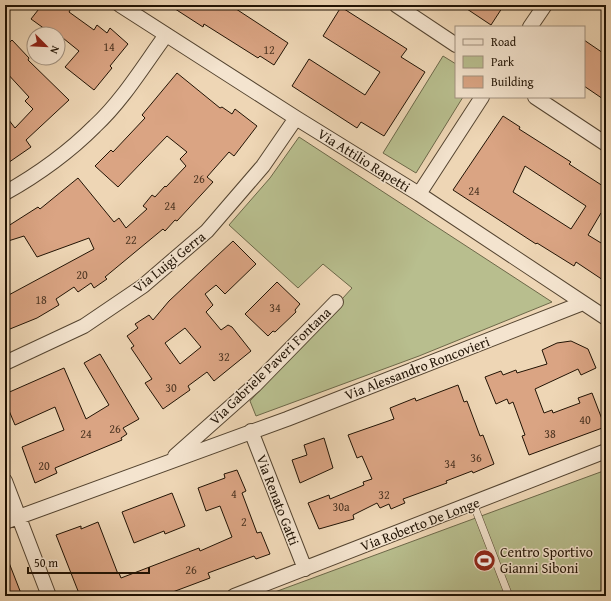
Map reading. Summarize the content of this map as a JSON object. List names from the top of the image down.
{
  "streets": {
    "street": [
      "Via Attilio Rapetti",
      "Via Luigi Gerra",
      "Via Gabriele Paveri Fontana",
      "Via Alessandro Roncovieri",
      "Via Renato Gatti",
      "Via Roberto De Longe"
    ]
  },
  "crossings": [
    ["Via Attilio Rapetti", "Via Luigi Gerra"],
    ["Via Attilio Rapetti", "Via Alessandro Roncovieri"],
    ["Via Gabriele Paveri Fontana", "Via Alessandro Roncovieri"],
    ["Via Gabriele Paveri Fontana", "Via Renato Gatti"],
    ["Via Alessandro Roncovieri", "Via Renato Gatti"],
    ["Via Renato Gatti", "Via Roberto De Longe"]
  ],
  "places": {
    "sports": ["Centro Sportivo Gianni Siboni"]
  },
  "house_numbers": [
    "14",
    "12",
    "26",
    "24",
    "24",
    "22",
    "20",
    "18",
    "34",
    "32",
    "30",
    "40",
    "26",
    "24",
    "38",
    "36",
    "34",
    "20",
    "4",
    "32",
    "30a",
    "2",
    "26"
  ],
  "legend": ["Road", "Park", "Building"],
  "scale_bar": "50 m",
  "north": "bottom right"
}
